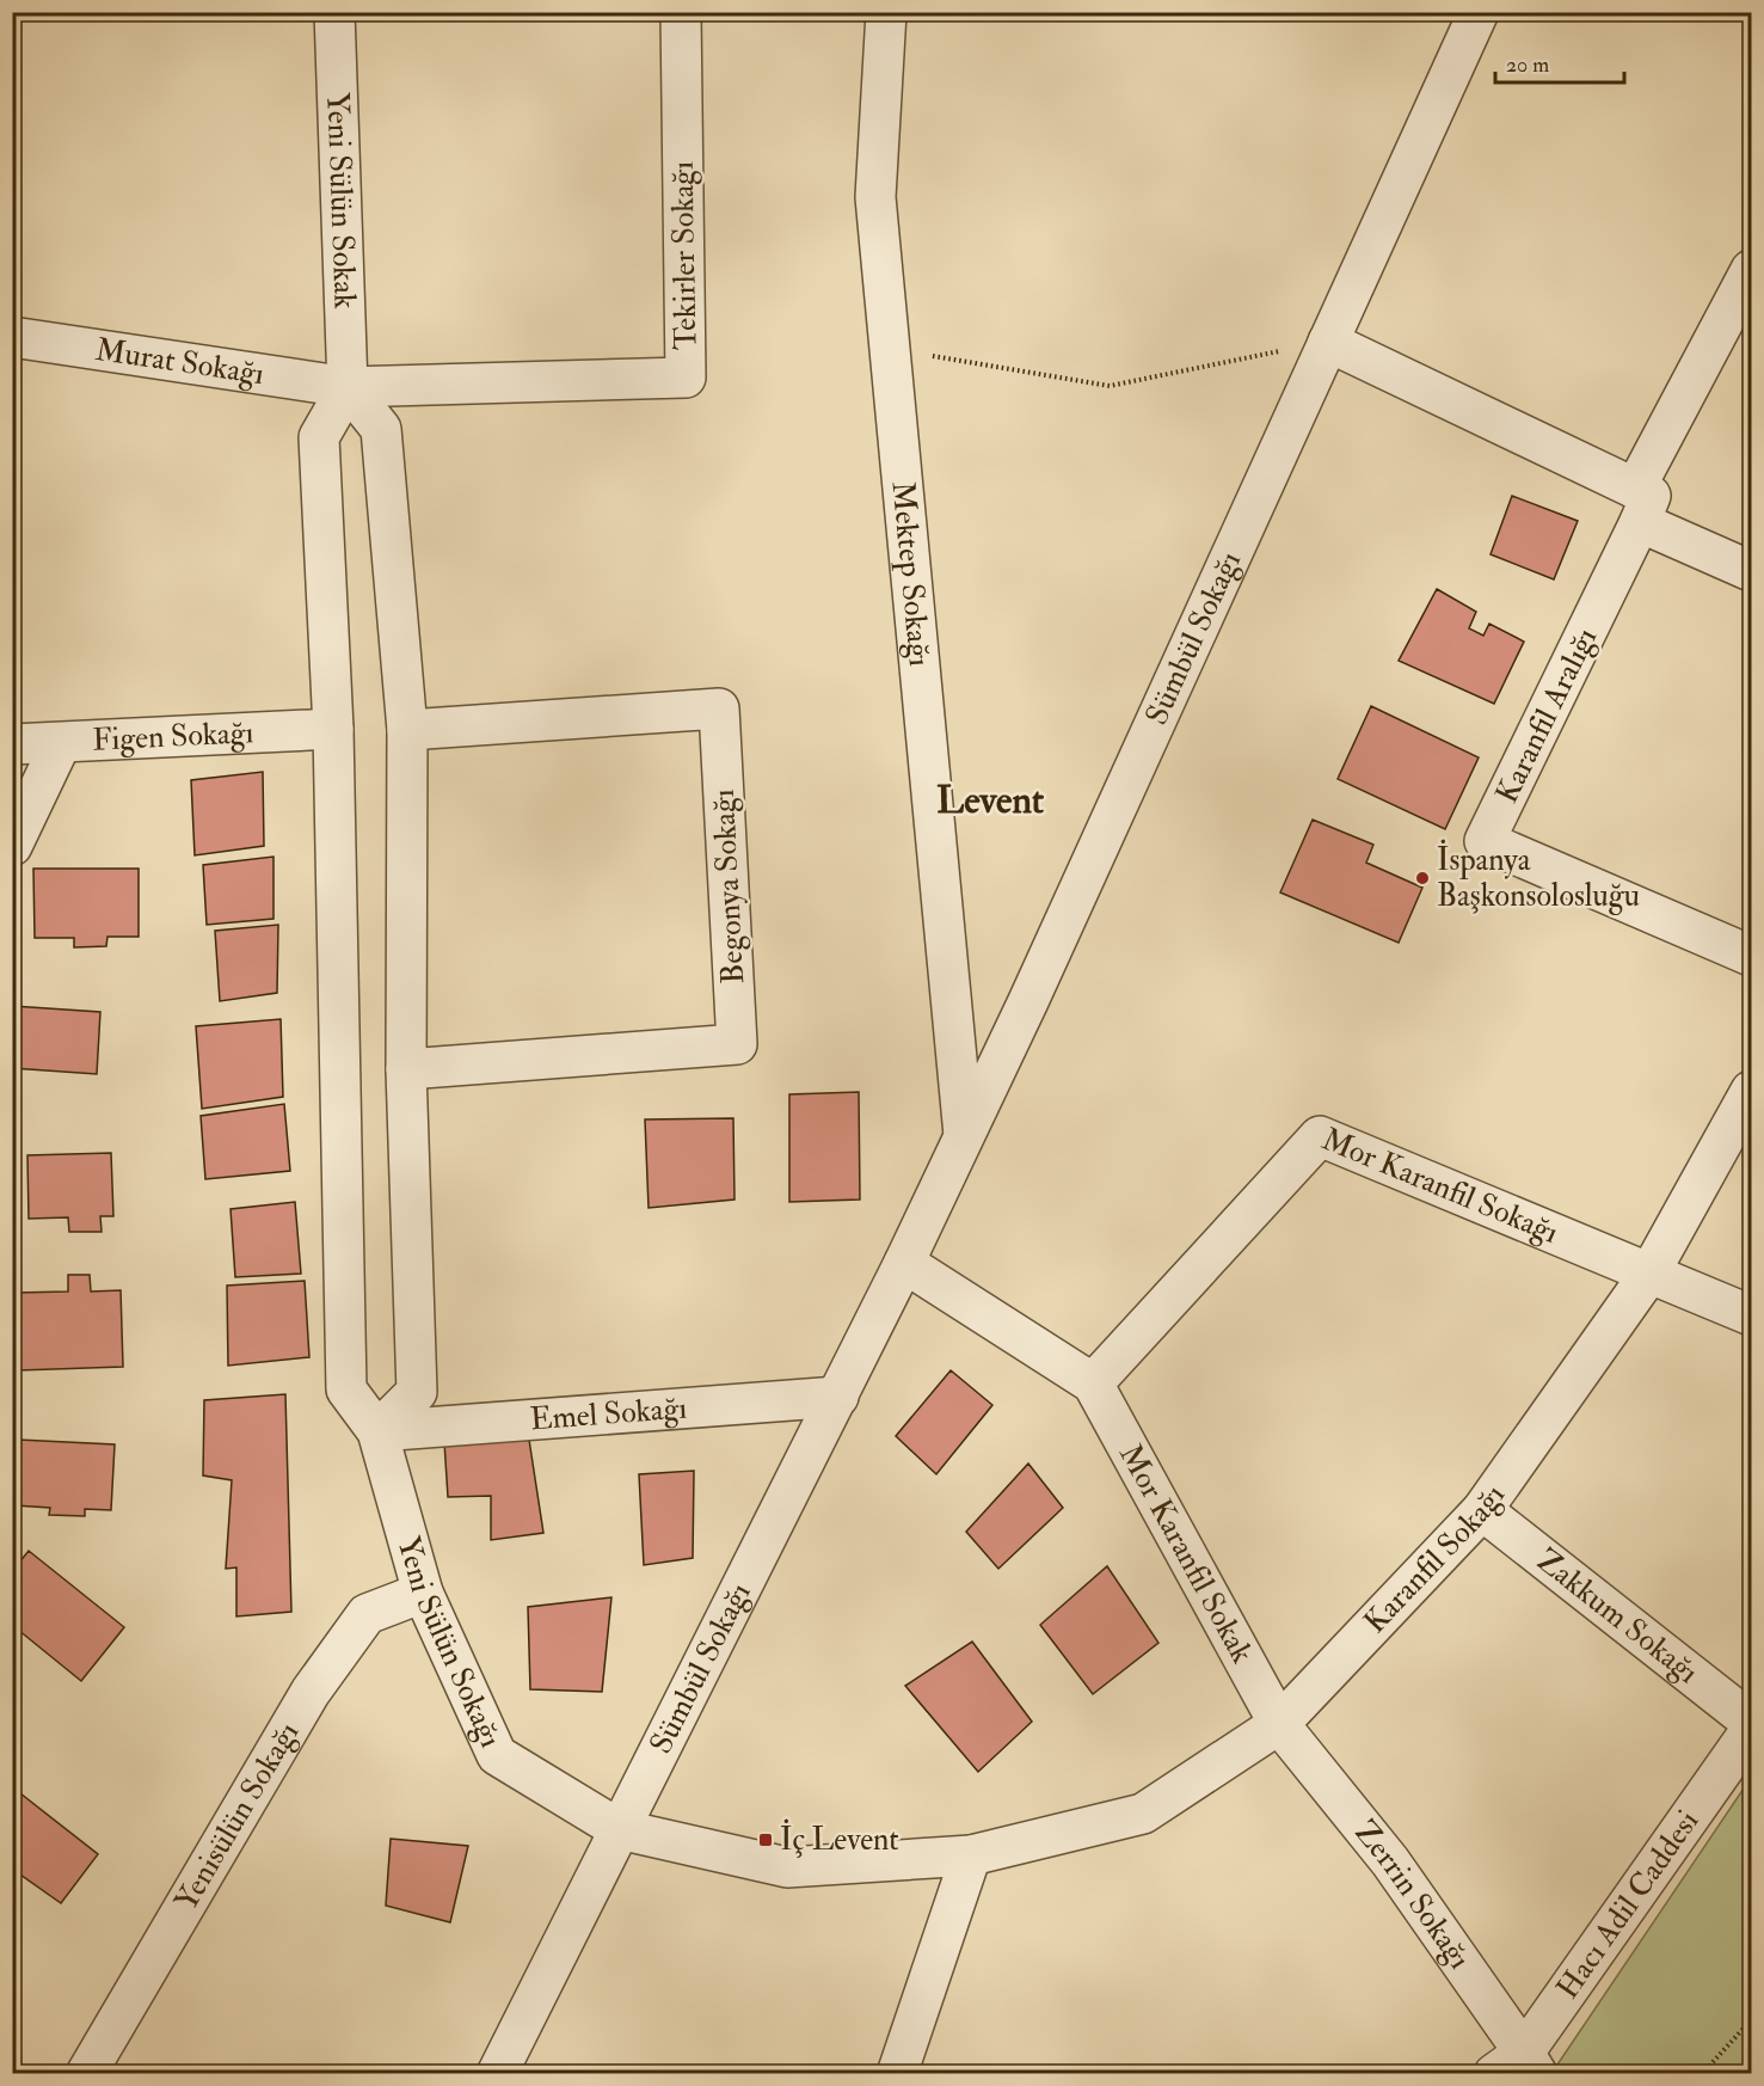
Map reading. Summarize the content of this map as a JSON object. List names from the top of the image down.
{
  "streets": {
    "street": [
      "Yeni Sülün Sokak",
      "Tekirler Sokağı",
      "Murat Sokağı",
      "Mektep Sokağı",
      "Sümbül Sokağı",
      "Karanfil Aralığı",
      "Figen Sokağı",
      "Begonya Sokağı",
      "Mor Karanfil Sokağı",
      "Emel Sokağı",
      "Mor Karanfil Sokak",
      "Karanfil Sokağı",
      "Zakkum Sokağı",
      "Yeni Sülün Sokağı",
      "Yenisülün Sokağı",
      "Zerrin Sokağı",
      "Hacı Adil Caddesi"
    ]
  },
  "crossings": [
    ["Yeni Sülün Sokak", "Tekirler Sokağı"],
    ["Yeni Sülün Sokak", "Murat Sokağı"],
    ["Tekirler Sokağı", "Murat Sokağı"],
    ["Mektep Sokağı", "Sümbül Sokağı"],
    ["Sümbül Sokağı", "Emel Sokağı"],
    ["Sümbül Sokağı", "Karanfil Sokağı"],
    ["Sümbül Sokağı", "Yeni Sülün Sokağı"],
    ["Mor Karanfil Sokağı", "Mor Karanfil Sokak"],
    ["Mor Karanfil Sokağı", "Karanfil Sokağı"],
    ["Emel Sokağı", "Yeni Sülün Sokağı"],
    ["Mor Karanfil Sokak", "Karanfil Sokağı"],
    ["Mor Karanfil Sokak", "Zerrin Sokağı"],
    ["Karanfil Sokağı", "Zakkum Sokağı"],
    ["Karanfil Sokağı", "Yeni Sülün Sokağı"],
    ["Karanfil Sokağı", "Zerrin Sokağı"],
    ["Yeni Sülün Sokağı", "Yenisülün Sokağı"],
    ["Zerrin Sokağı", "Hacı Adil Caddesi"]
  ],
  "districts": ["Levent"],
  "places": {
    "other": ["İspanya Başkonsolosluğu"],
    "transit": ["İç Levent"]
  },
  "scale_bar": "20 m"
}
